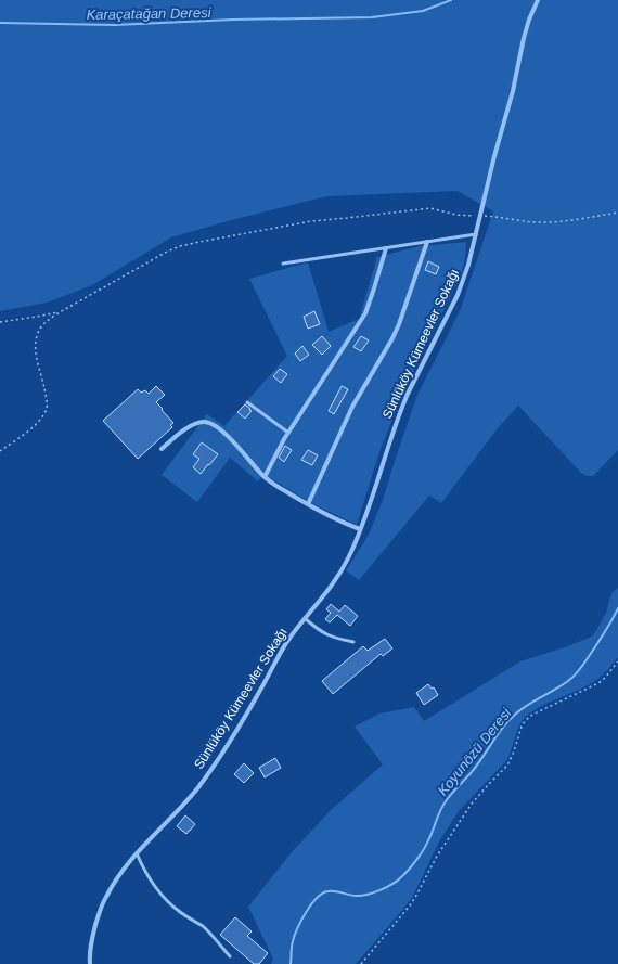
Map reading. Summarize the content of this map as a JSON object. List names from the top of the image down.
{
  "streets": {
    "street": ["Sünlüköy Kümeevler Sokağı"]
  },
  "water": ["Karaçatağan Deresi", "Koyunözü Deresi"]
}
